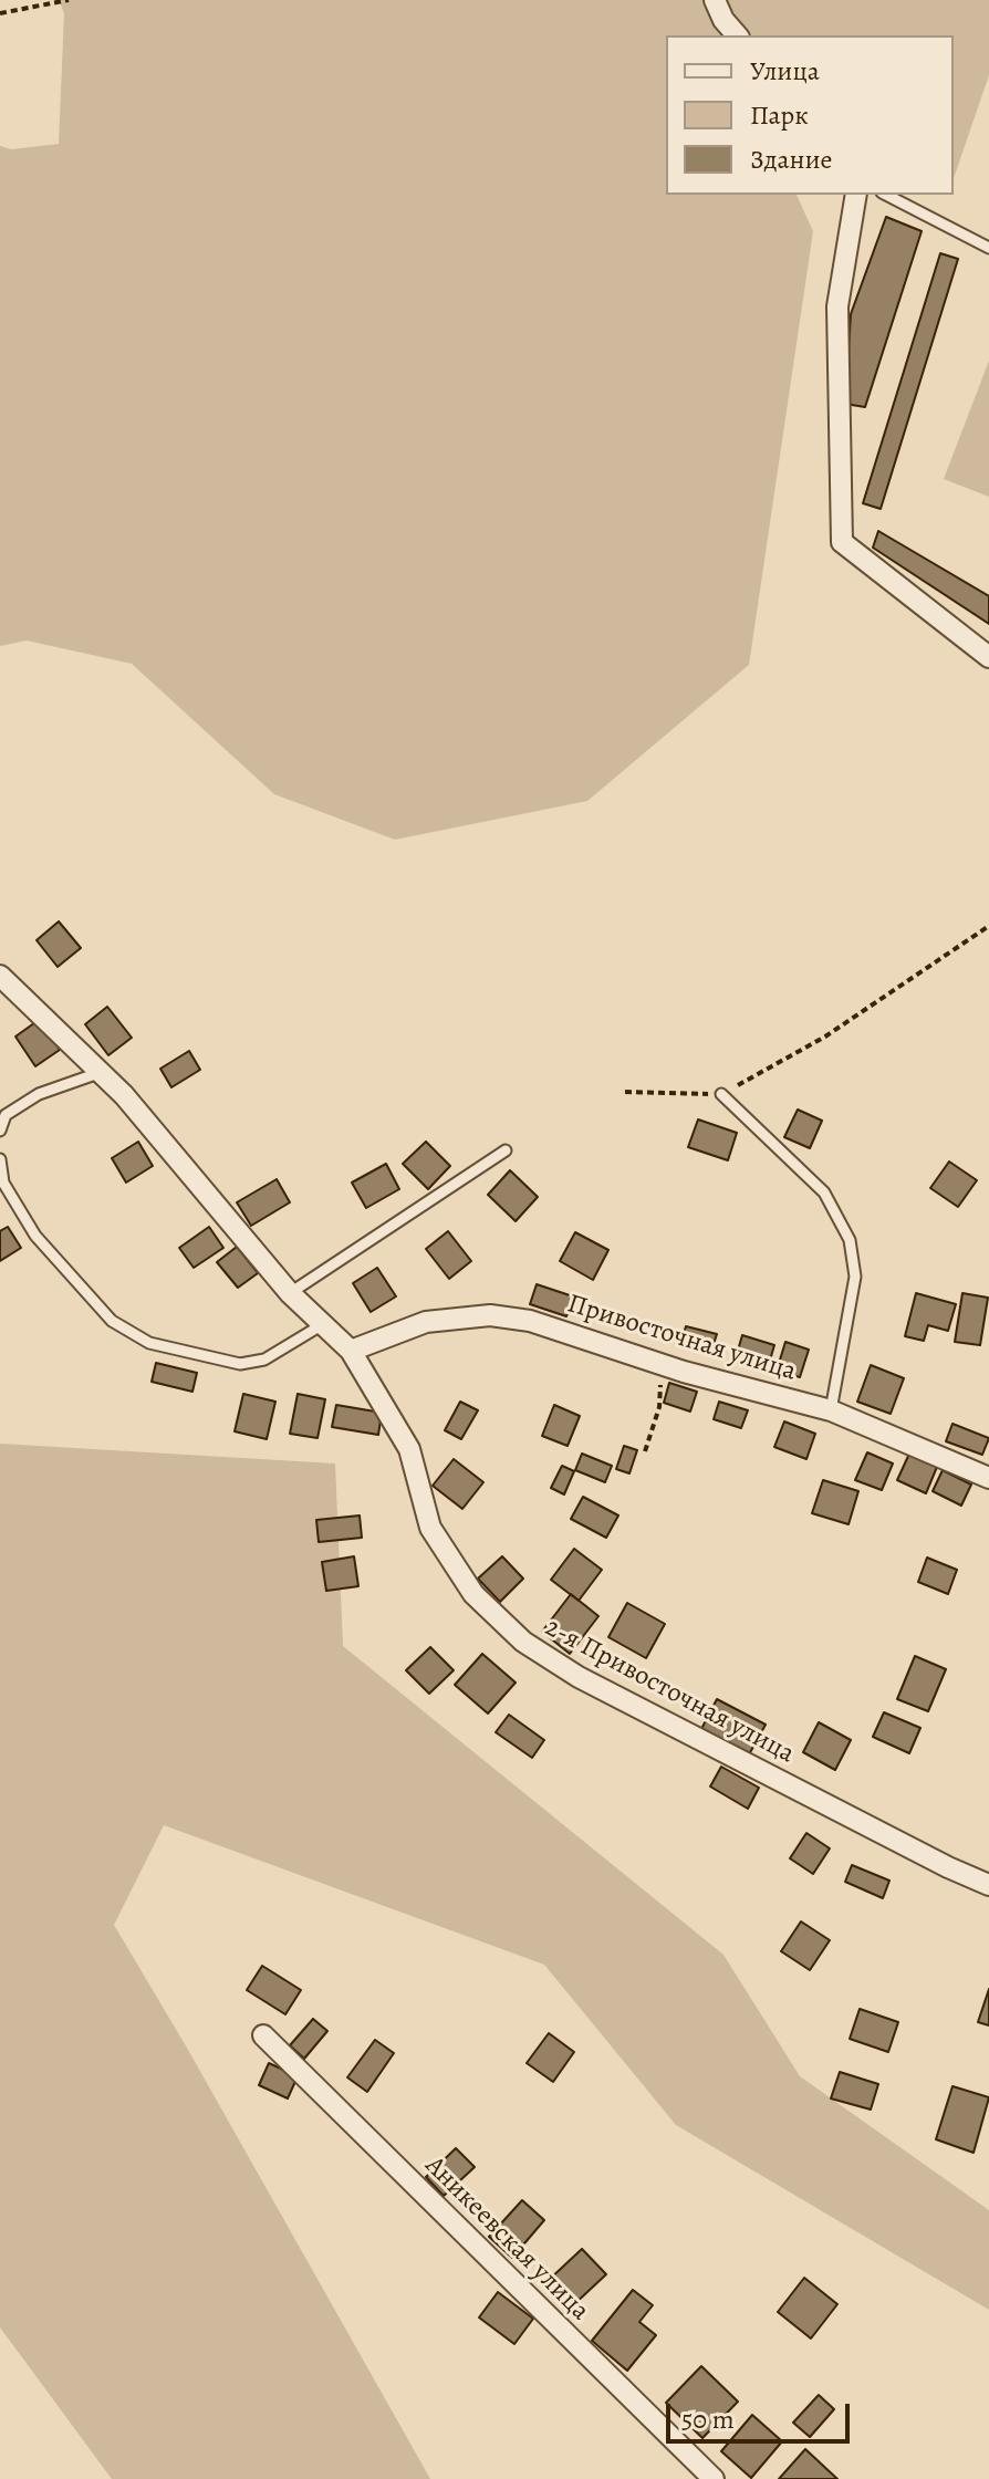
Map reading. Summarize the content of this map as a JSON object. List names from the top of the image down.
{
  "streets": {
    "street": ["Привосточная улица", "2-я Привосточная улица", "Аникеевская улица"]
  },
  "crossings": [
    ["Привосточная улица", "2-я Привосточная улица"]
  ],
  "legend": ["Улица", "Парк", "Здание"],
  "scale_bar": "50 m"
}
